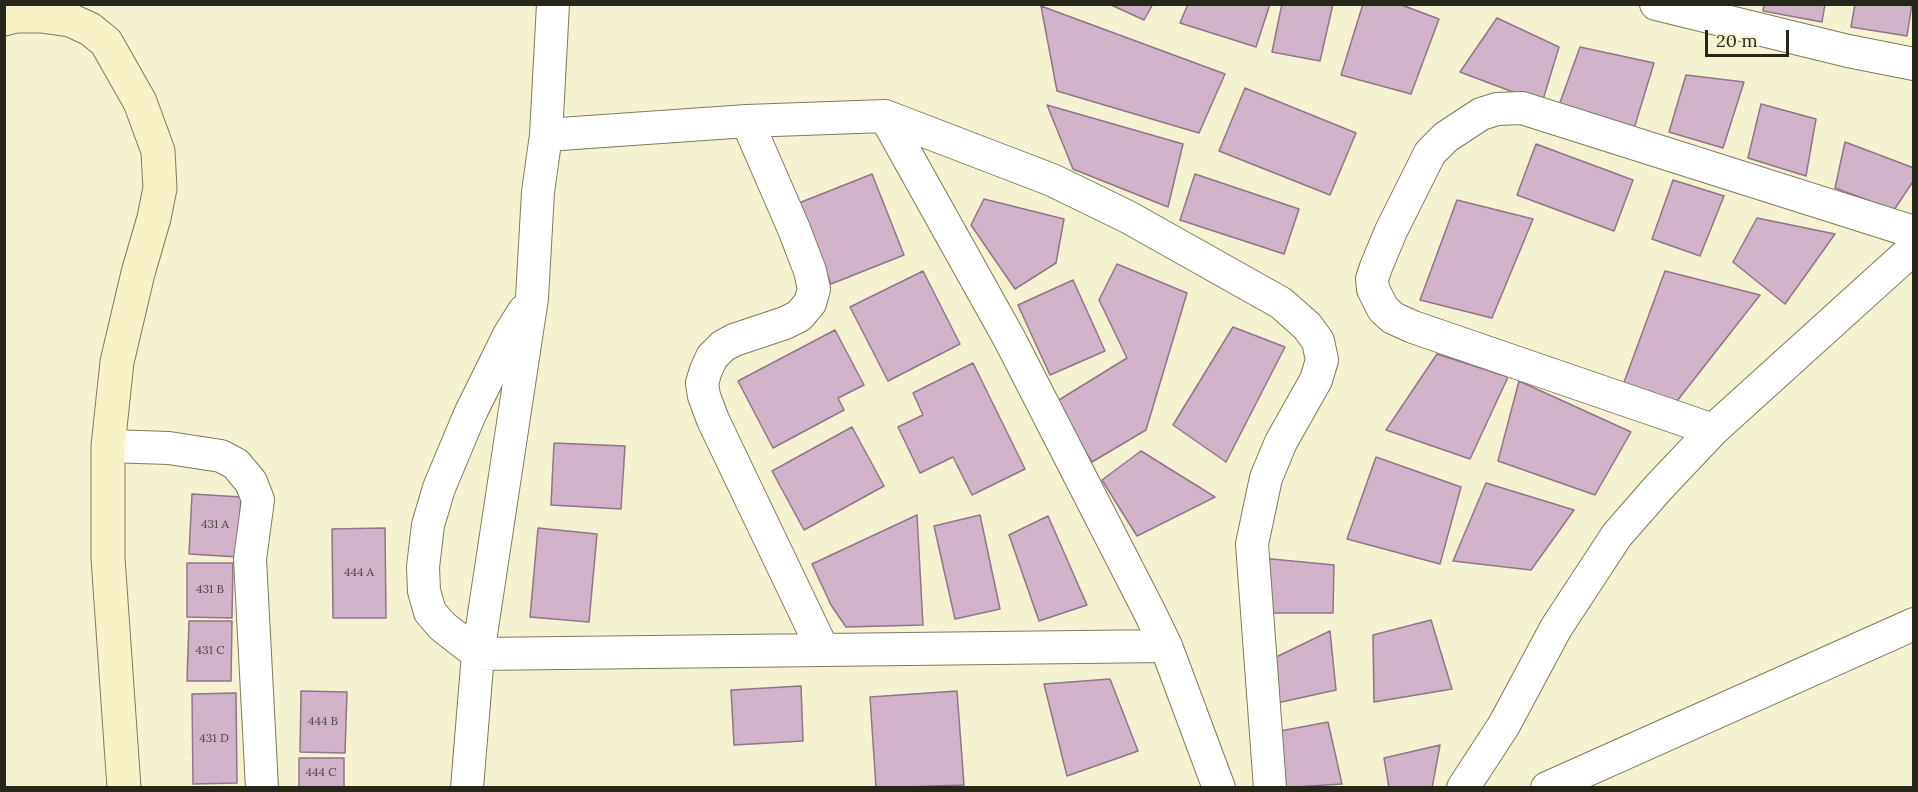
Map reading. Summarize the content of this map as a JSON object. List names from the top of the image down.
{
  "house_numbers": [
    "431 A",
    "444 A",
    "431 B",
    "431 C",
    "444 B",
    "431 D",
    "444 C"
  ],
  "scale_bar": "20 m"
}
